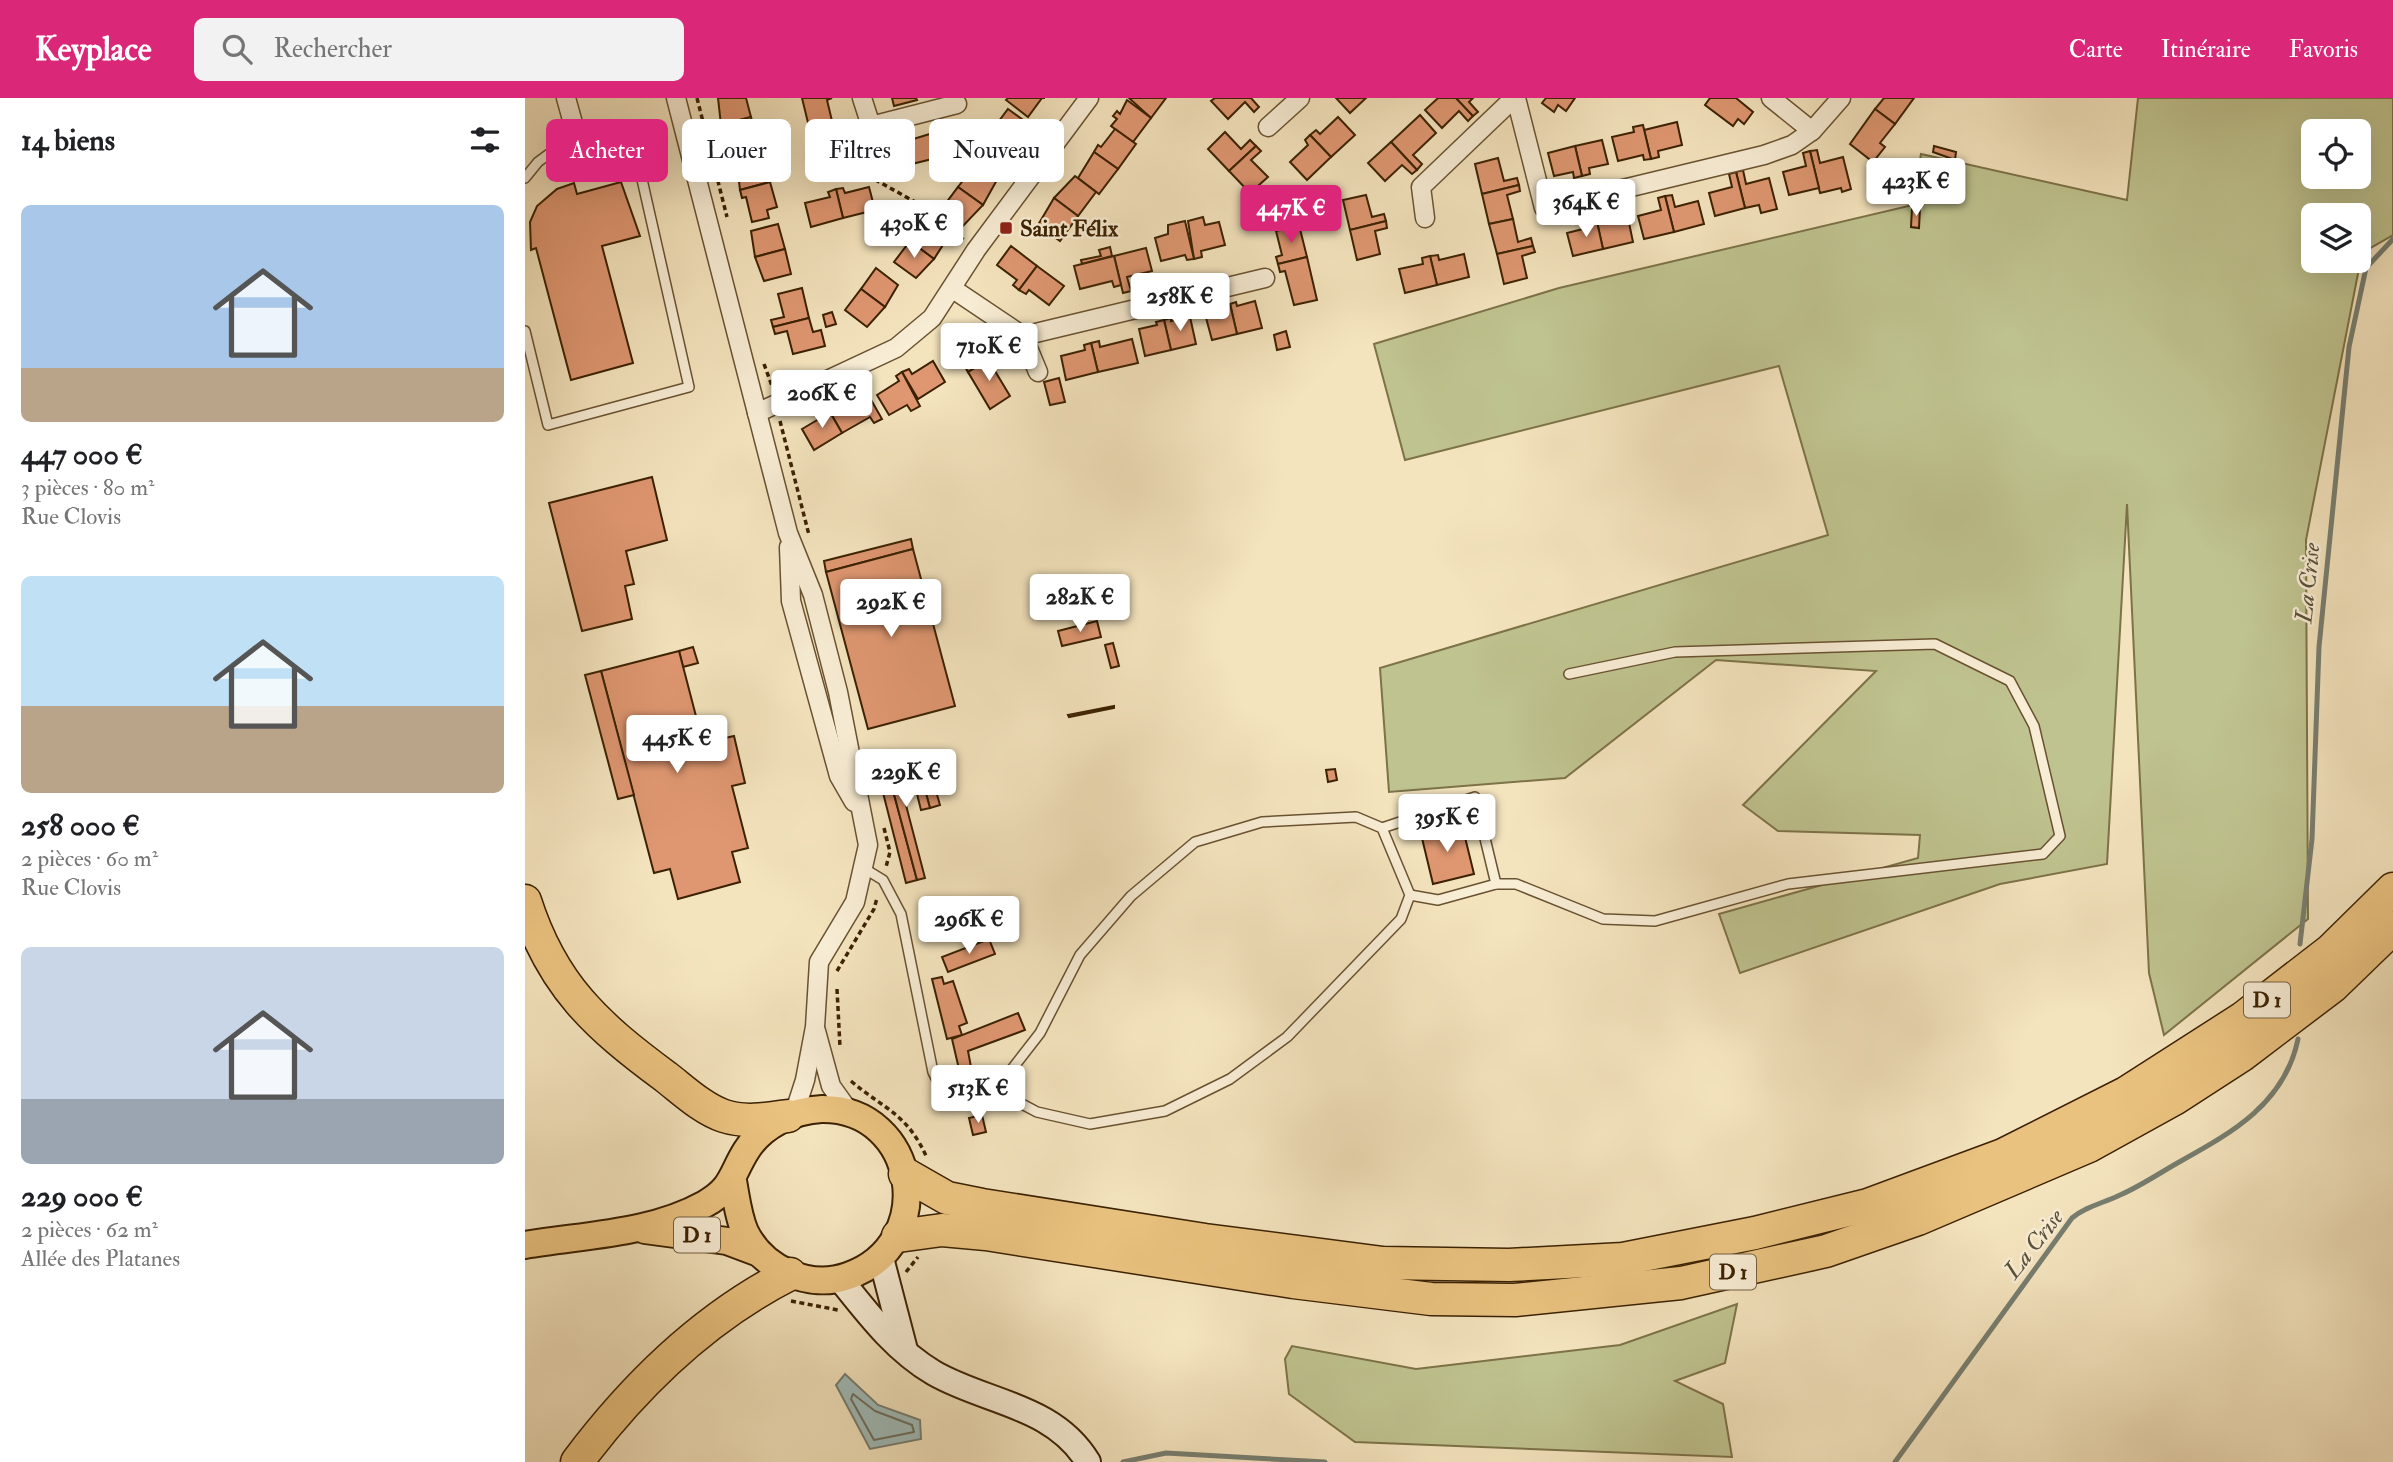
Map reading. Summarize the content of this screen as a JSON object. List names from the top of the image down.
{
  "streets": {
    "highway": ["D 1"]
  },
  "water": ["La Crise"],
  "places": {
    "transit": ["Saint Félix"]
  },
  "page": {
    "header": "Keyplace",
    "search": "Rechercher",
    "nav": ["Carte", "Itinéraire", "Favoris"],
    "heading": "14 biens",
    "chip": [
      "Acheter",
      "Louer",
      "Filtres",
      "Nouveau"
    ],
    "price": [
      "423K €",
      "364K €",
      "447K €",
      "430K €",
      "258K €",
      "710K €",
      "206K €",
      "282K €",
      "292K €",
      "445K €",
      "229K €",
      "395K €",
      "296K €",
      "513K €"
    ],
    "list": [
      {
        "name": "447 000 €",
        "note": "3 pièces · 80 m² · Rue Clovis"
      },
      {
        "name": "258 000 €",
        "note": "2 pièces · 60 m² · Rue Clovis"
      },
      {
        "name": "229 000 €",
        "note": "2 pièces · 62 m² · Allée des Platanes"
      }
    ]
  }
}
